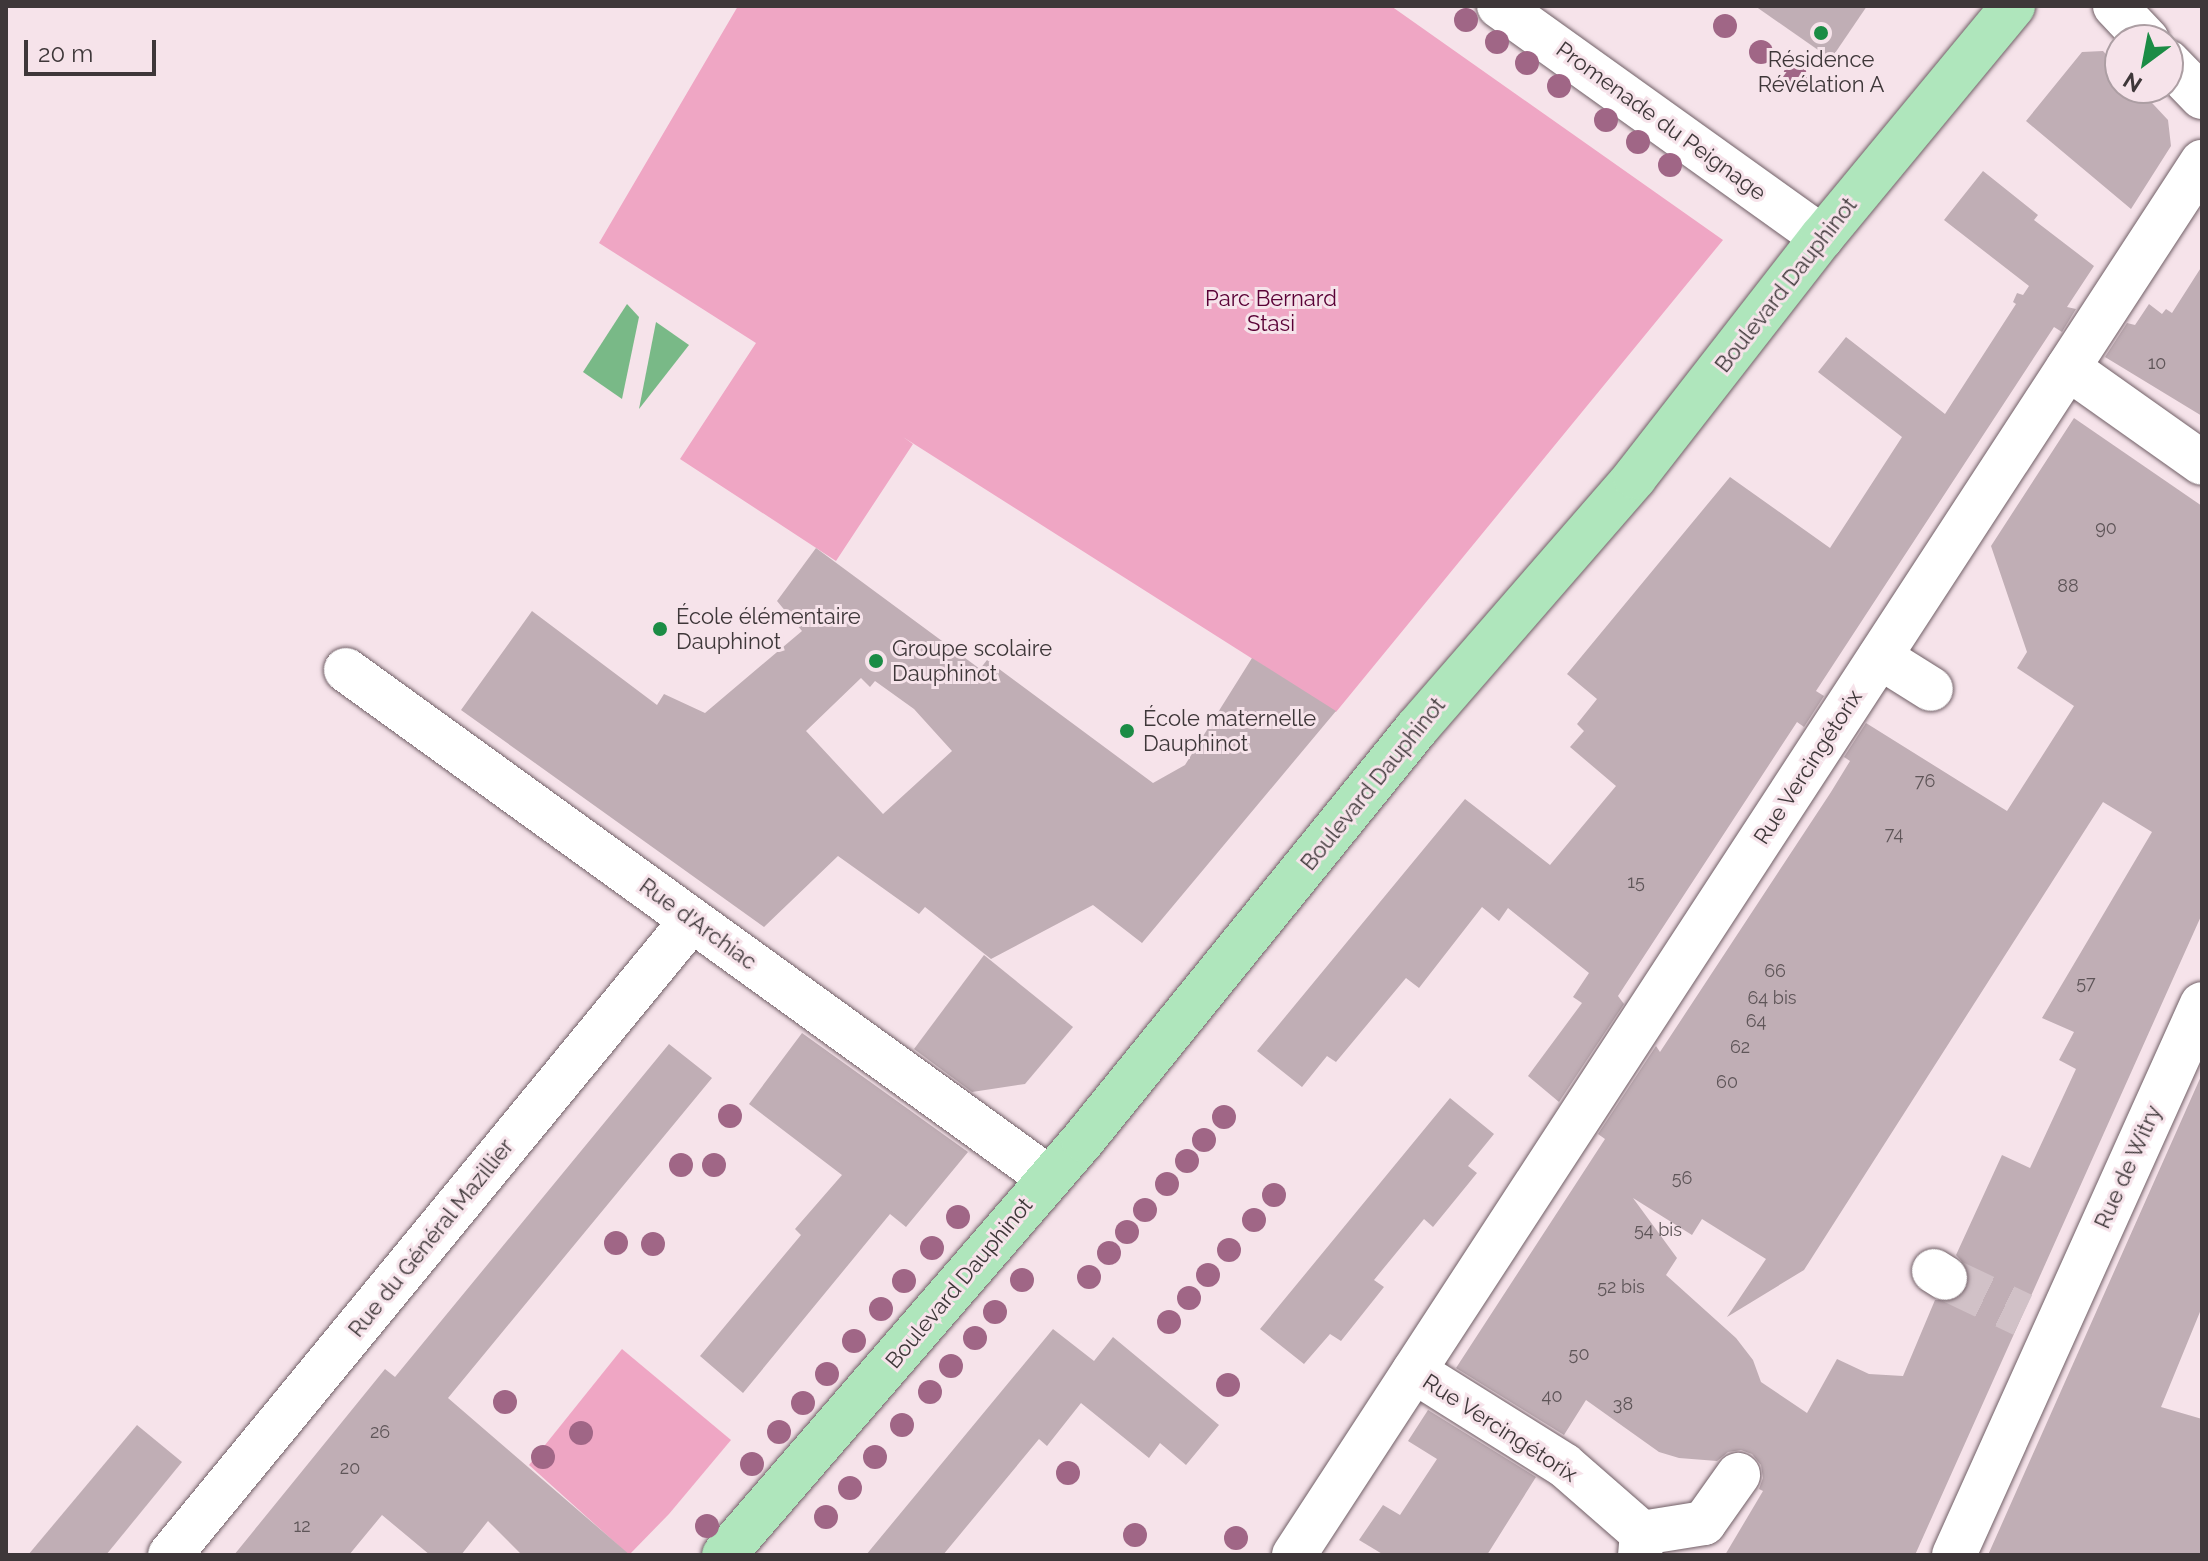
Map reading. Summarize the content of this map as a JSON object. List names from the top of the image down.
{
  "streets": {
    "main road": ["Boulevard Dauphinot"],
    "street": [
      "Promenade du Peignage",
      "Rue Vercingétorix",
      "Rue d'Archiac",
      "Rue de Witry",
      "Rue du Général Mazillier"
    ]
  },
  "crossings": [
    ["Promenade du Peignage", "Boulevard Dauphinot"],
    ["Boulevard Dauphinot", "Rue d'Archiac"],
    ["Rue d'Archiac", "Rue du Général Mazillier"]
  ],
  "parks": ["Parc Bernard Stasi"],
  "places": [
    "Résidence Révélation A",
    "École élémentaire Dauphinot",
    "Groupe scolaire Dauphinot",
    "École maternelle Dauphinot"
  ],
  "house_numbers": [
    "10",
    "90",
    "88",
    "76",
    "74",
    "15",
    "66",
    "57",
    "64 bis",
    "64",
    "62",
    "60",
    "56",
    "54 bis",
    "52 bis",
    "50",
    "40",
    "38",
    "26",
    "20",
    "12"
  ],
  "scale_bar": "20 m",
  "north": "bottom left"
}
